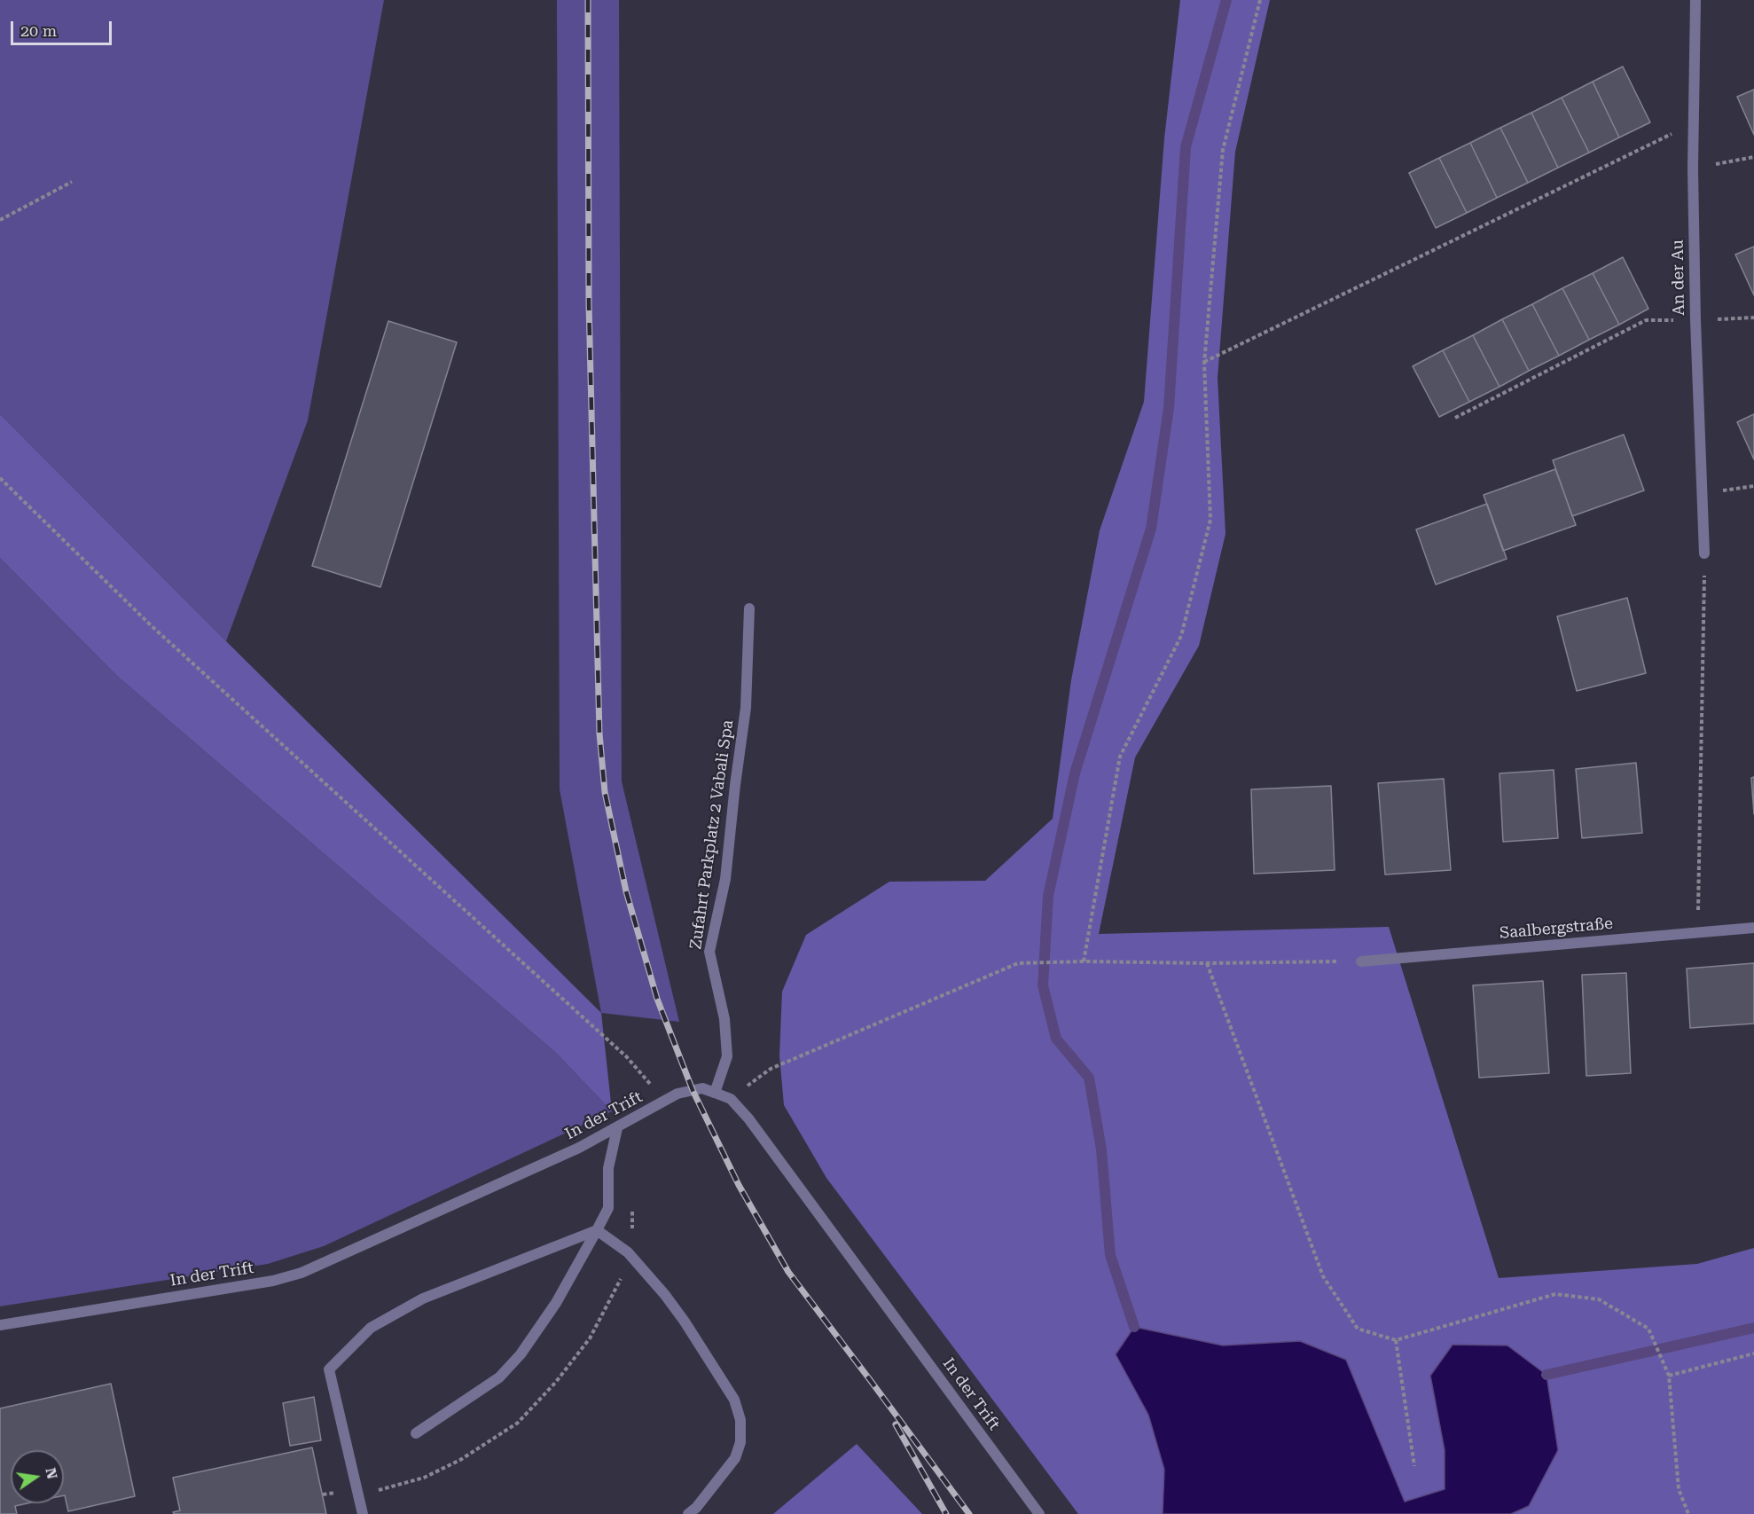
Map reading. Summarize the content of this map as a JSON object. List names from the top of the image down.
{
  "streets": {
    "street": [
      "An der Au",
      "Zufahrt Parkplatz 2 Vabali Spa",
      "Saalbergstraße",
      "In der Trift"
    ]
  },
  "crossings": [
    ["Zufahrt Parkplatz 2 Vabali Spa", "In der Trift"]
  ],
  "scale_bar": "20 m",
  "north": "right"
}
